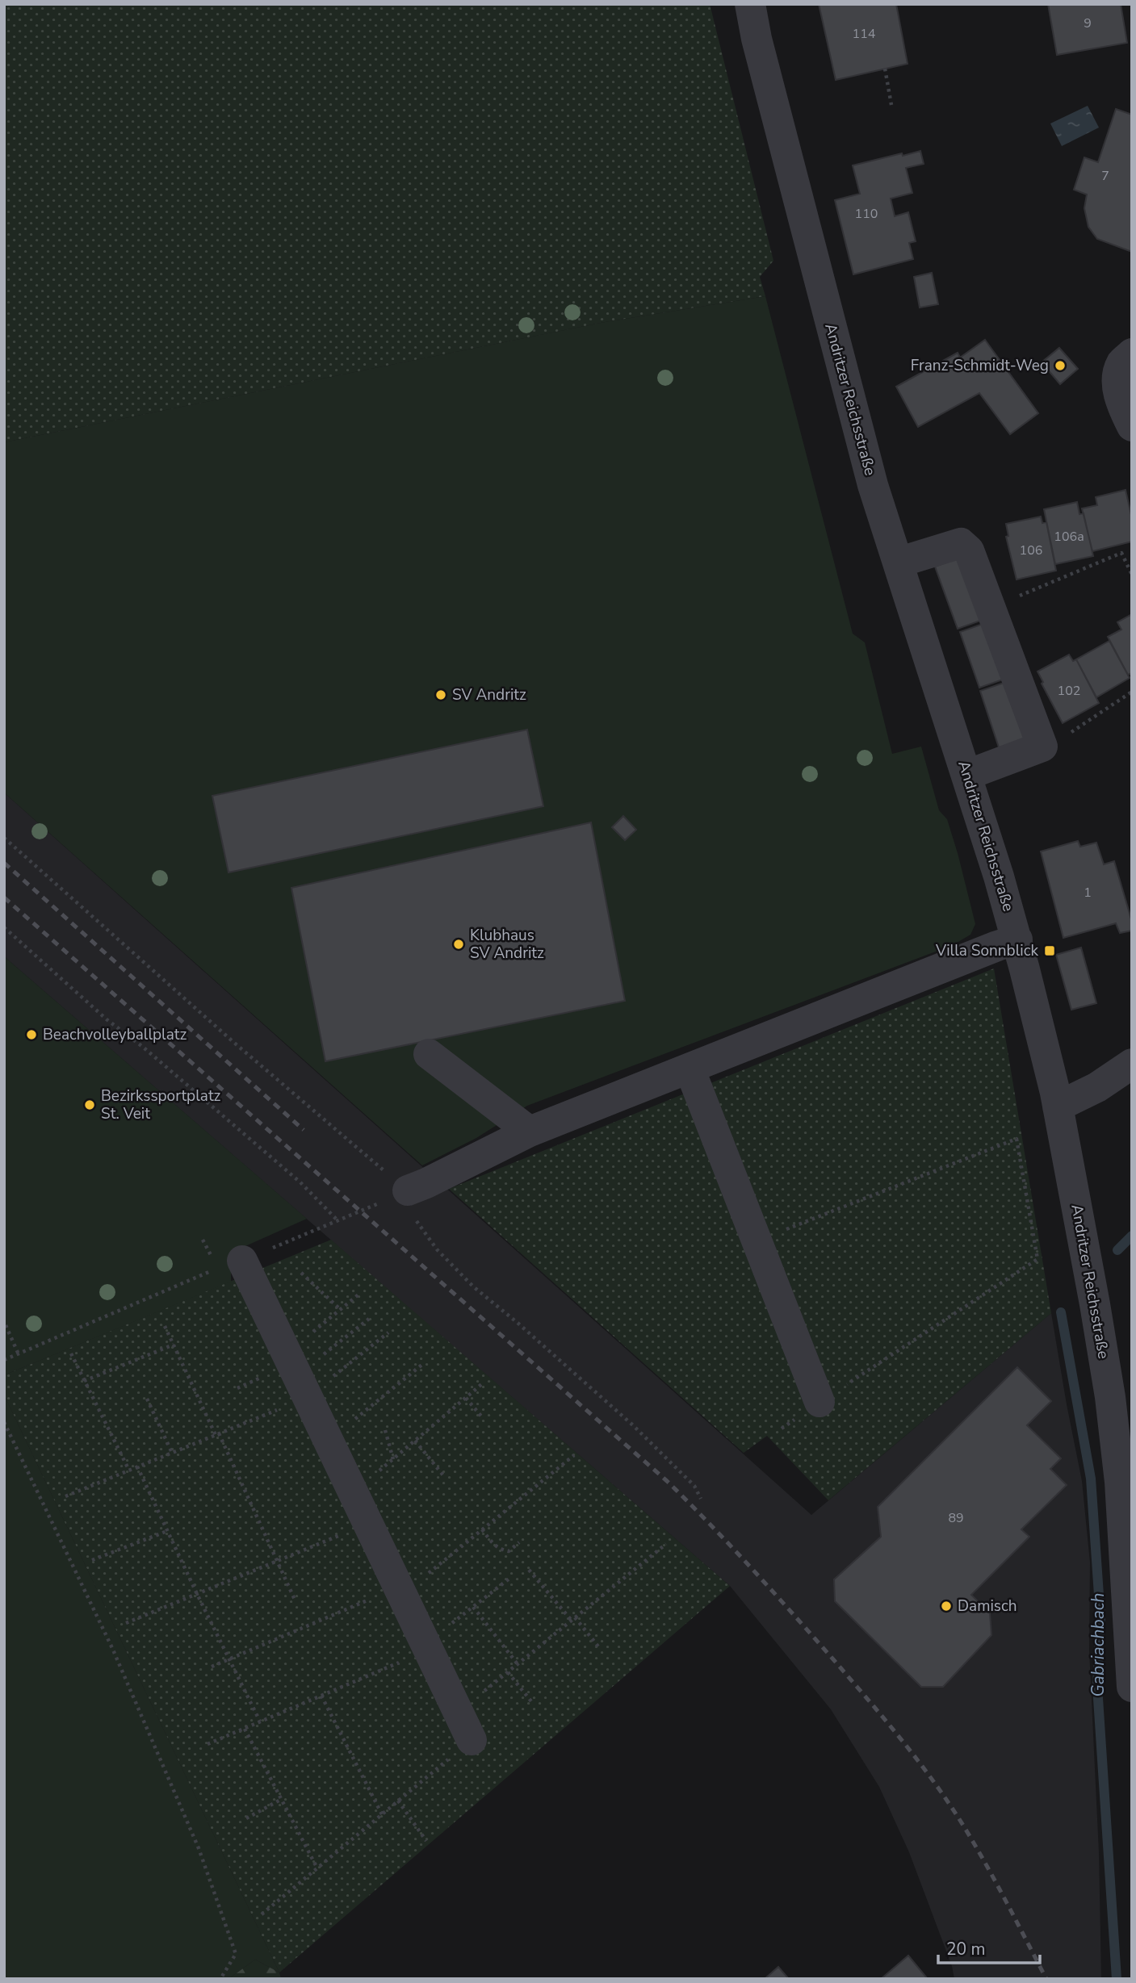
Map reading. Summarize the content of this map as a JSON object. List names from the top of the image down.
{
  "streets": {
    "street": ["Andritzer Reichsstraße"]
  },
  "water": ["Gabriachbach"],
  "places": {
    "other": [
      "Franz-Schmidt-Weg",
      "SV Andritz",
      "Klubhaus SV Andritz",
      "Beachvolleyballplatz",
      "Bezirkssportplatz St. Veit",
      "Damisch"
    ],
    "transit": ["Villa Sonnblick"]
  },
  "house_numbers": [
    "9",
    "114",
    "7",
    "110",
    "106a",
    "106",
    "102",
    "1",
    "89"
  ],
  "scale_bar": "20 m"
}
